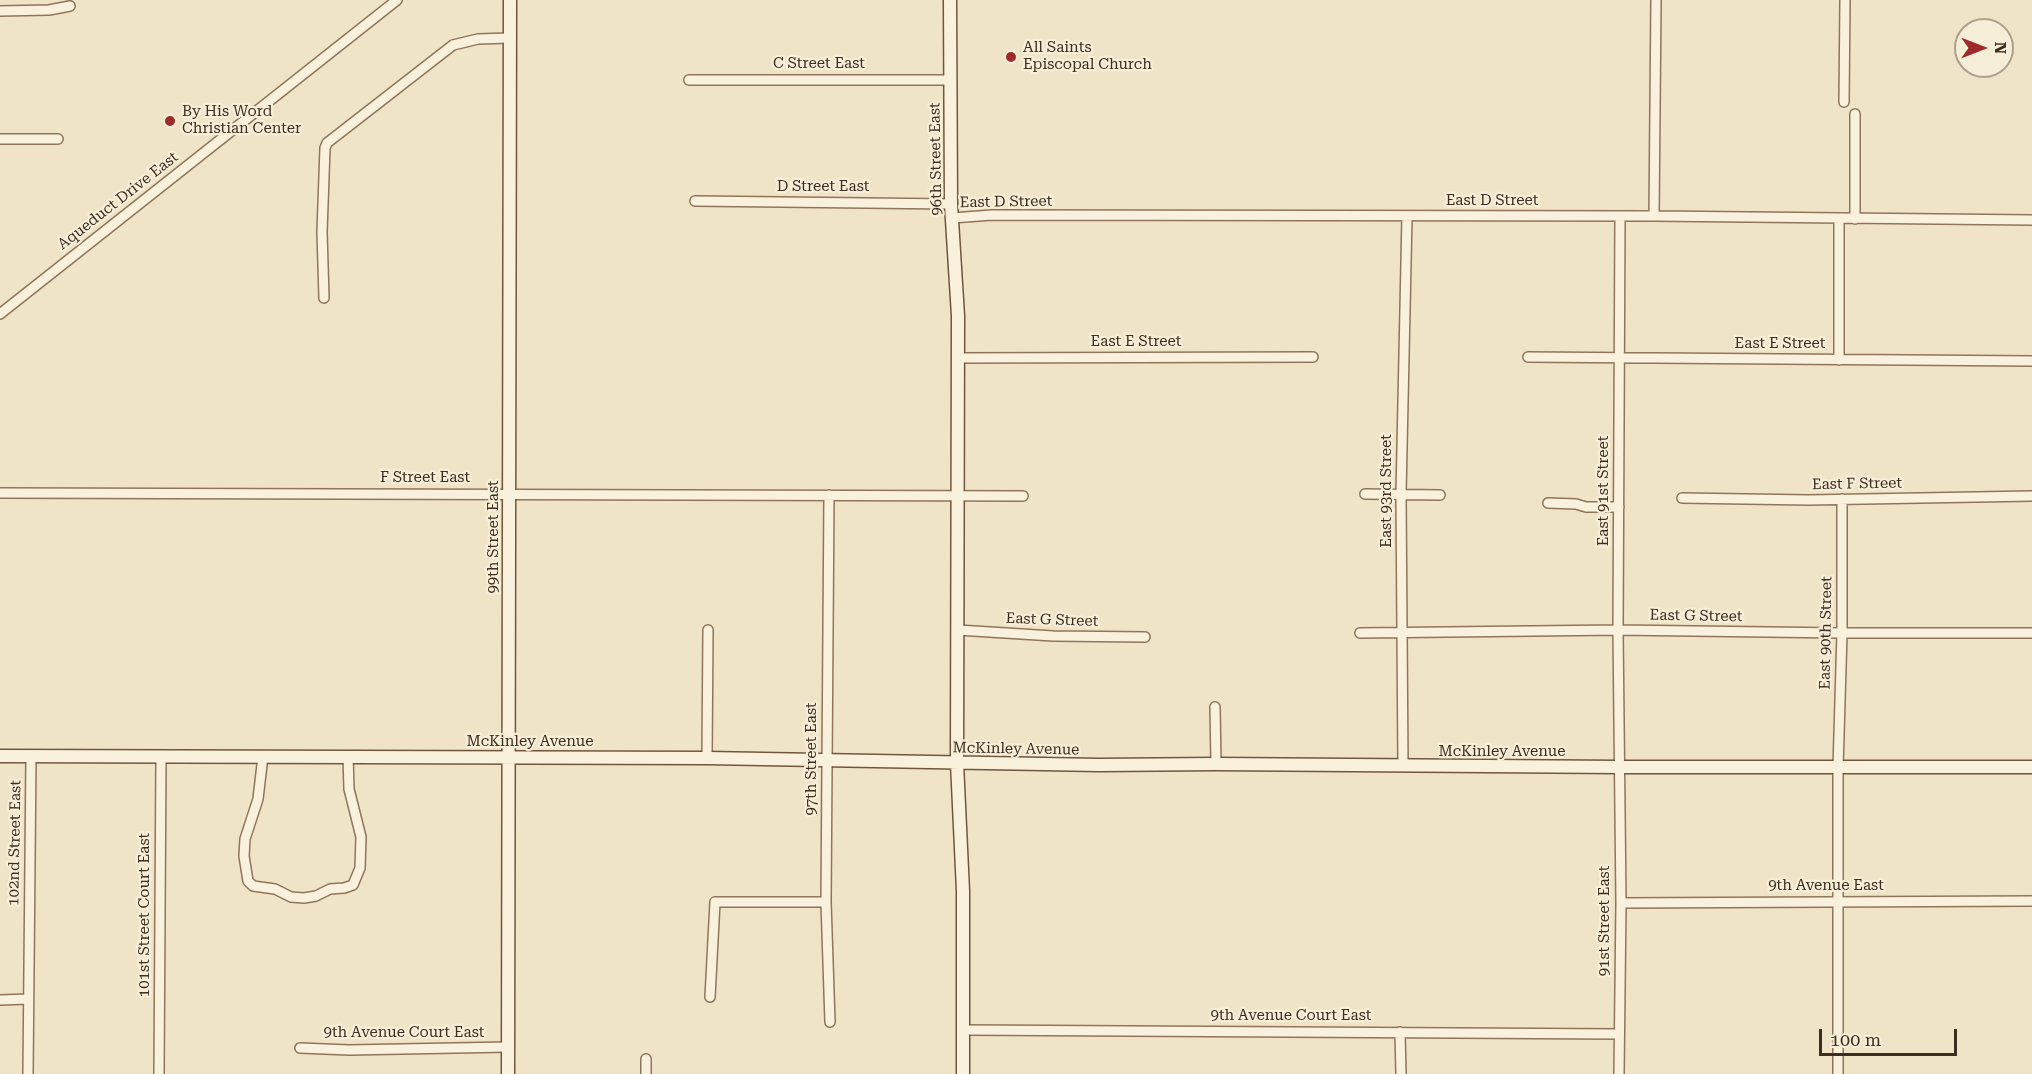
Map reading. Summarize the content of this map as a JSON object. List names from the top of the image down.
{
  "streets": {
    "street": [
      "C Street East",
      "96th Street East",
      "D Street East",
      "Aqueduct Drive East",
      "East D Street",
      "East E Street",
      "F Street East",
      "East F Street",
      "East 93rd Street",
      "East 91st Street",
      "99th Street East",
      "East G Street",
      "East 90th Street",
      "McKinley Avenue",
      "97th Street East",
      "102nd Street East",
      "9th Avenue East",
      "101st Street Court East",
      "91st Street East",
      "9th Avenue Court East"
    ]
  },
  "crossings": [
    ["C Street East", "96th Street East"],
    ["96th Street East", "D Street East"],
    ["96th Street East", "East D Street"],
    ["96th Street East", "East E Street"],
    ["96th Street East", "F Street East"],
    ["96th Street East", "East G Street"],
    ["96th Street East", "McKinley Avenue"],
    ["96th Street East", "9th Avenue Court East"],
    ["East D Street", "East 93rd Street"],
    ["East D Street", "East 91st Street"],
    ["East E Street", "East 91st Street"],
    ["F Street East", "99th Street East"],
    ["F Street East", "97th Street East"],
    ["East F Street", "East 90th Street"],
    ["East 93rd Street", "East G Street"],
    ["East 93rd Street", "McKinley Avenue"],
    ["East 91st Street", "East G Street"],
    ["East 91st Street", "McKinley Avenue"],
    ["East 91st Street", "91st Street East"],
    ["99th Street East", "McKinley Avenue"],
    ["99th Street East", "9th Avenue Court East"],
    ["East G Street", "East 90th Street"],
    ["East 90th Street", "McKinley Avenue"],
    ["East 90th Street", "9th Avenue East"],
    ["McKinley Avenue", "97th Street East"],
    ["McKinley Avenue", "102nd Street East"],
    ["McKinley Avenue", "101st Street Court East"],
    ["McKinley Avenue", "91st Street East"],
    ["9th Avenue East", "91st Street East"],
    ["91st Street East", "9th Avenue Court East"]
  ],
  "places": ["All Saints Episcopal Church", "By His Word Christian Center"],
  "scale_bar": "100 m",
  "north": "right"
}
